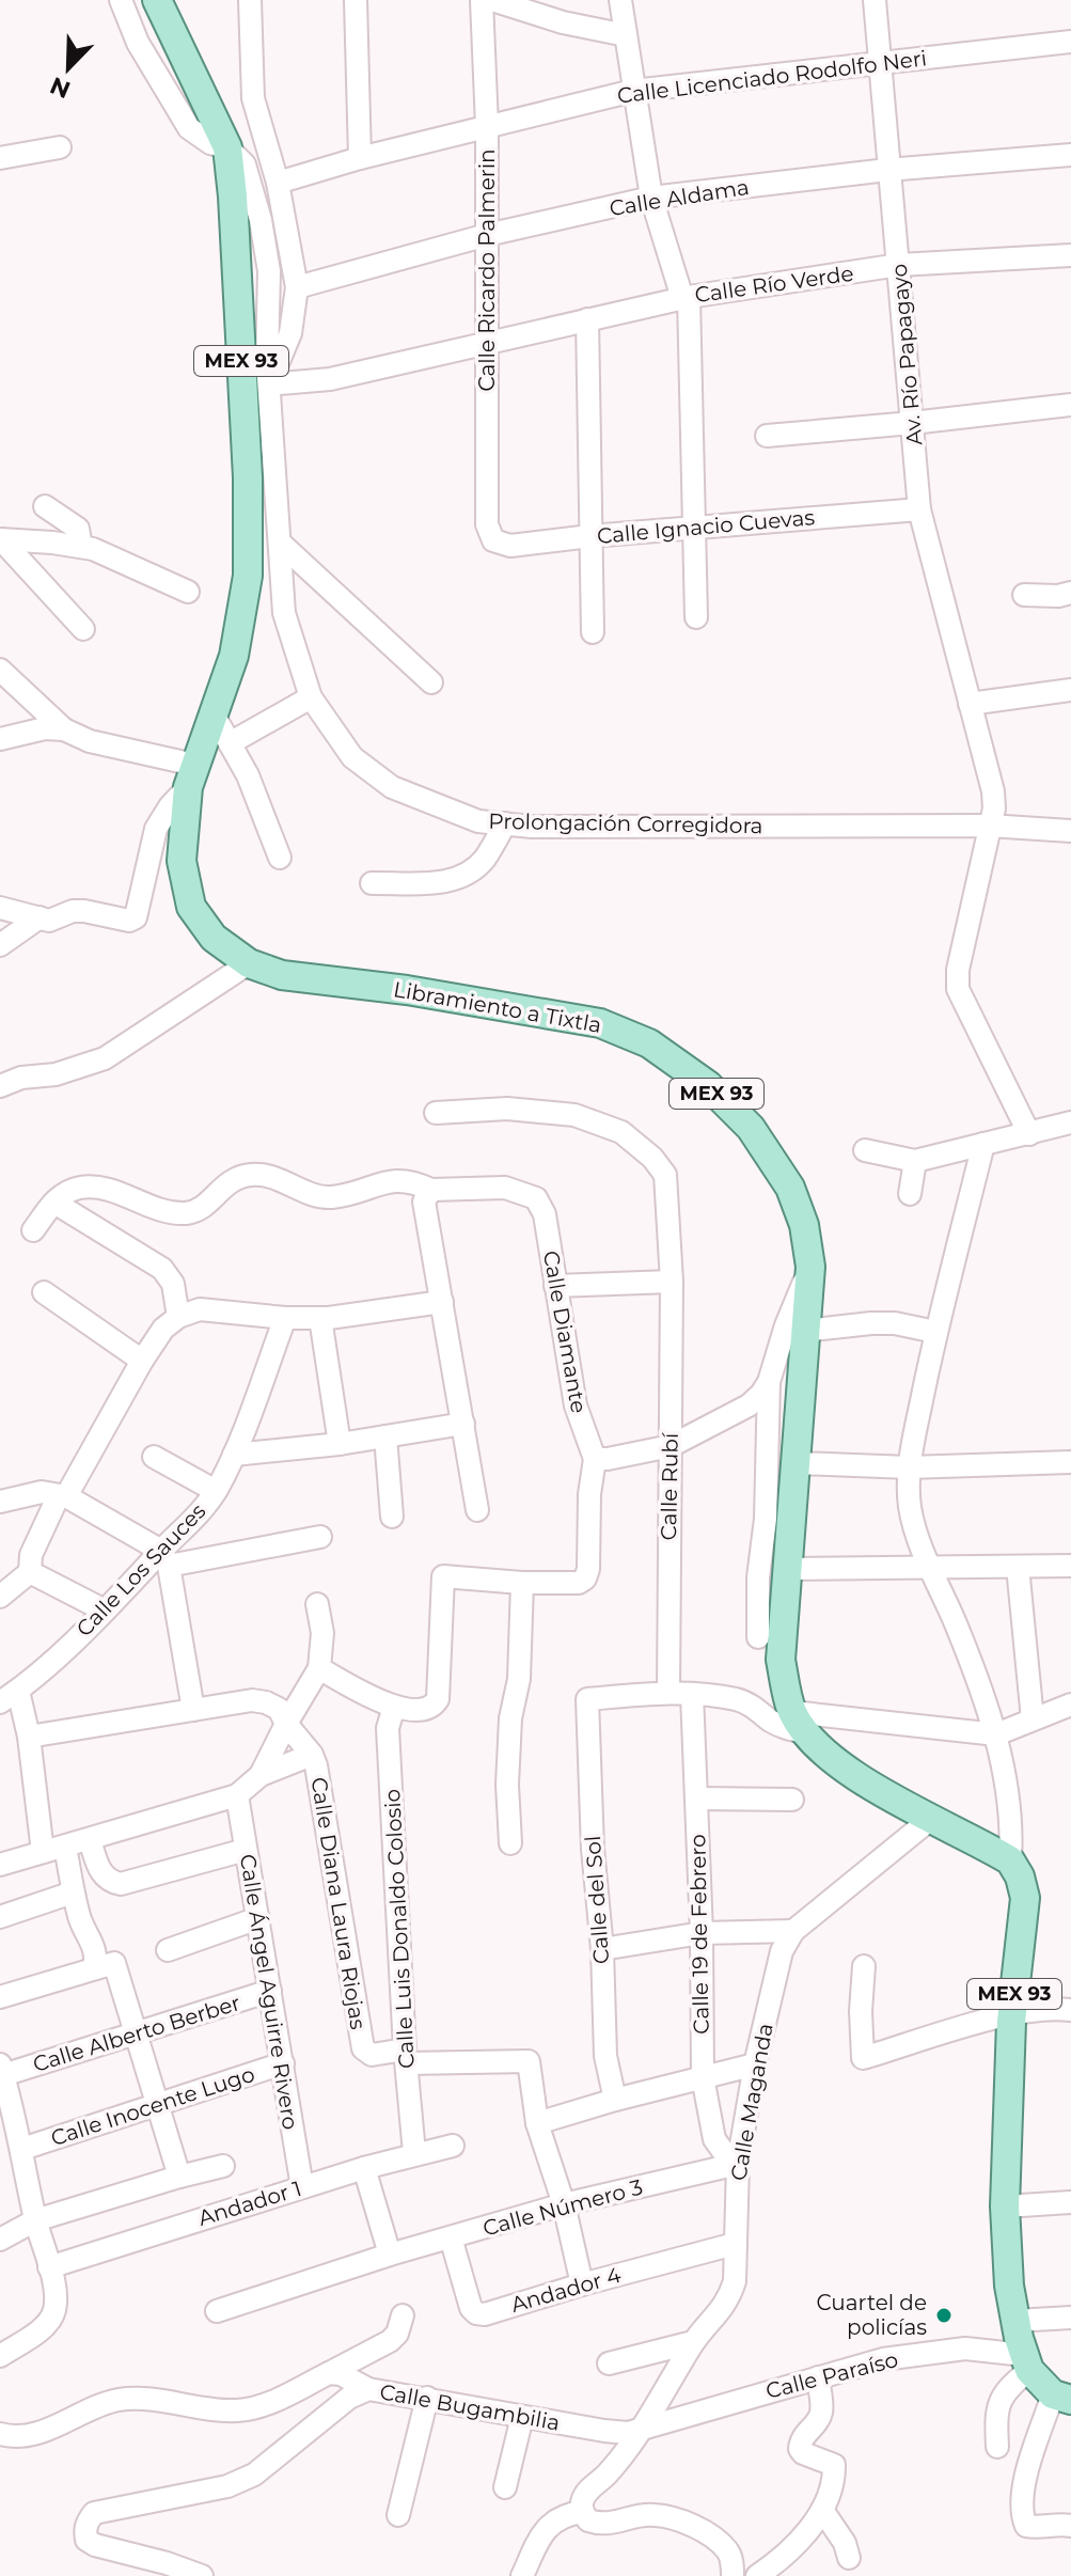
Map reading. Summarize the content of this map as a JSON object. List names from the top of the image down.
{
  "streets": {
    "main road": ["MEX 93", "Libramiento a Tixtla"],
    "street": [
      "Calle Licenciado Rodolfo Neri",
      "Calle Aldama",
      "Calle Ricardo Palmerin",
      "Calle Río Verde",
      "Av. Río Papagayo",
      "Calle Ignacio Cuevas",
      "Prolongación Corregidora",
      "Calle Diamante",
      "Calle Rubí",
      "Calle Los Sauces",
      "Calle del Sol",
      "Calle Diana Laura Riojas",
      "Calle Luis Donaldo Colosio",
      "Calle 19 de Febrero",
      "Calle Ángel Aguirre Rivero",
      "Calle Alberto Berber",
      "Calle Maganda",
      "Calle Inocente Lugo",
      "Andador 1",
      "Calle Número 3",
      "Andador 4",
      "Calle Paraíso",
      "Calle Bugambilia"
    ]
  },
  "crossings": [
    ["Calle Licenciado Rodolfo Neri", "Calle Ricardo Palmerin"],
    ["Calle Licenciado Rodolfo Neri", "Av. Río Papagayo"],
    ["Calle Aldama", "Calle Ricardo Palmerin"],
    ["Calle Aldama", "Av. Río Papagayo"],
    ["Calle Ricardo Palmerin", "Calle Río Verde"],
    ["Calle Ricardo Palmerin", "Calle Ignacio Cuevas"],
    ["Calle Río Verde", "Av. Río Papagayo"],
    ["Calle Río Verde", "Prolongación Corregidora"],
    ["Av. Río Papagayo", "Calle Ignacio Cuevas"],
    ["Av. Río Papagayo", "Prolongación Corregidora"],
    ["MEX 93", "Prolongación Corregidora"],
    ["MEX 93", "Libramiento a Tixtla"],
    ["MEX 93", "Calle Paraíso"],
    ["Prolongación Corregidora", "Libramiento a Tixtla"],
    ["Calle Rubí", "Calle del Sol"],
    ["Calle Diana Laura Riojas", "Calle Luis Donaldo Colosio"],
    ["Calle Luis Donaldo Colosio", "Andador 1"],
    ["Calle 19 de Febrero", "Calle Maganda"],
    ["Calle 19 de Febrero", "Calle Número 3"],
    ["Calle Ángel Aguirre Rivero", "Calle Alberto Berber"],
    ["Calle Ángel Aguirre Rivero", "Calle Inocente Lugo"],
    ["Calle Ángel Aguirre Rivero", "Andador 1"],
    ["Calle Maganda", "Calle Número 3"],
    ["Calle Maganda", "Andador 4"],
    ["Calle Maganda", "Calle Paraíso"],
    ["Calle Maganda", "Calle Bugambilia"],
    ["Calle Número 3", "Andador 4"],
    ["Calle Paraíso", "Calle Bugambilia"]
  ],
  "places": ["Cuartel de policías"],
  "north": "bottom left"
}
